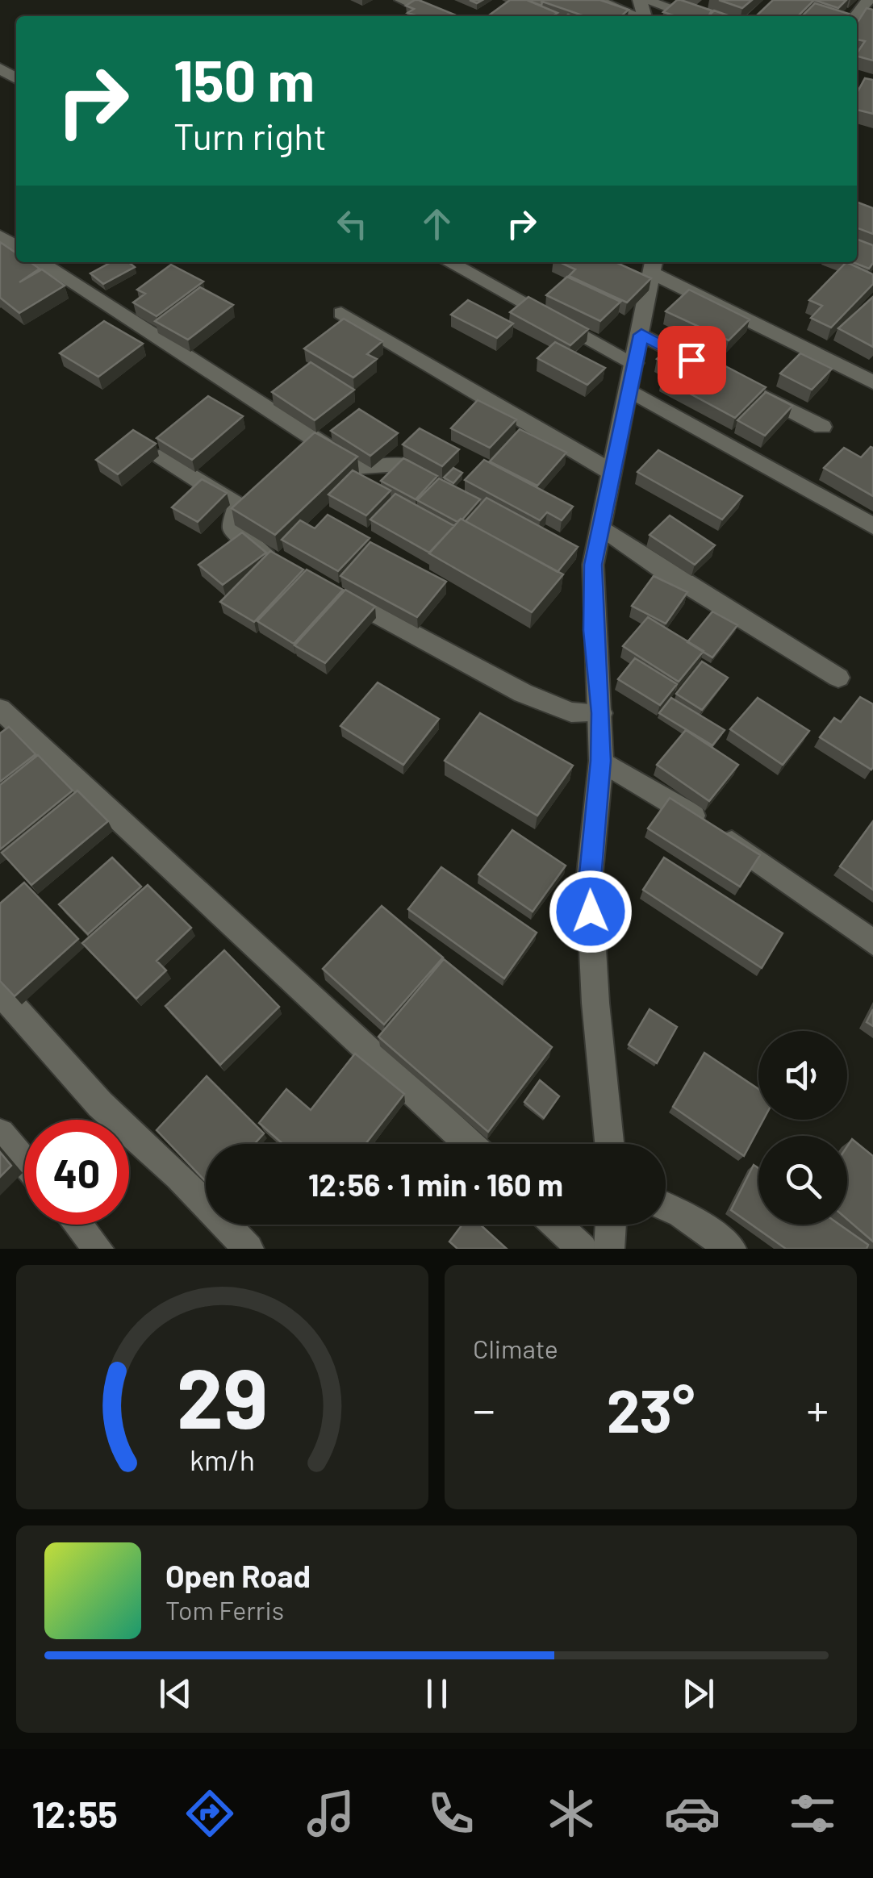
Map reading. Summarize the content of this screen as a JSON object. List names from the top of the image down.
{
  "page": {
    "turn": ["150 m", "Turn right"],
    "limit": "40",
    "trip": "12:56 · 1 min · 160 m",
    "tile": "Climate",
    "heat": ["−", "23°", "+"],
    "song": ["Open Road", "Tom Ferris"],
    "tabs": "12:55",
    "gauge": ["29", "km/h"]
  }
}
